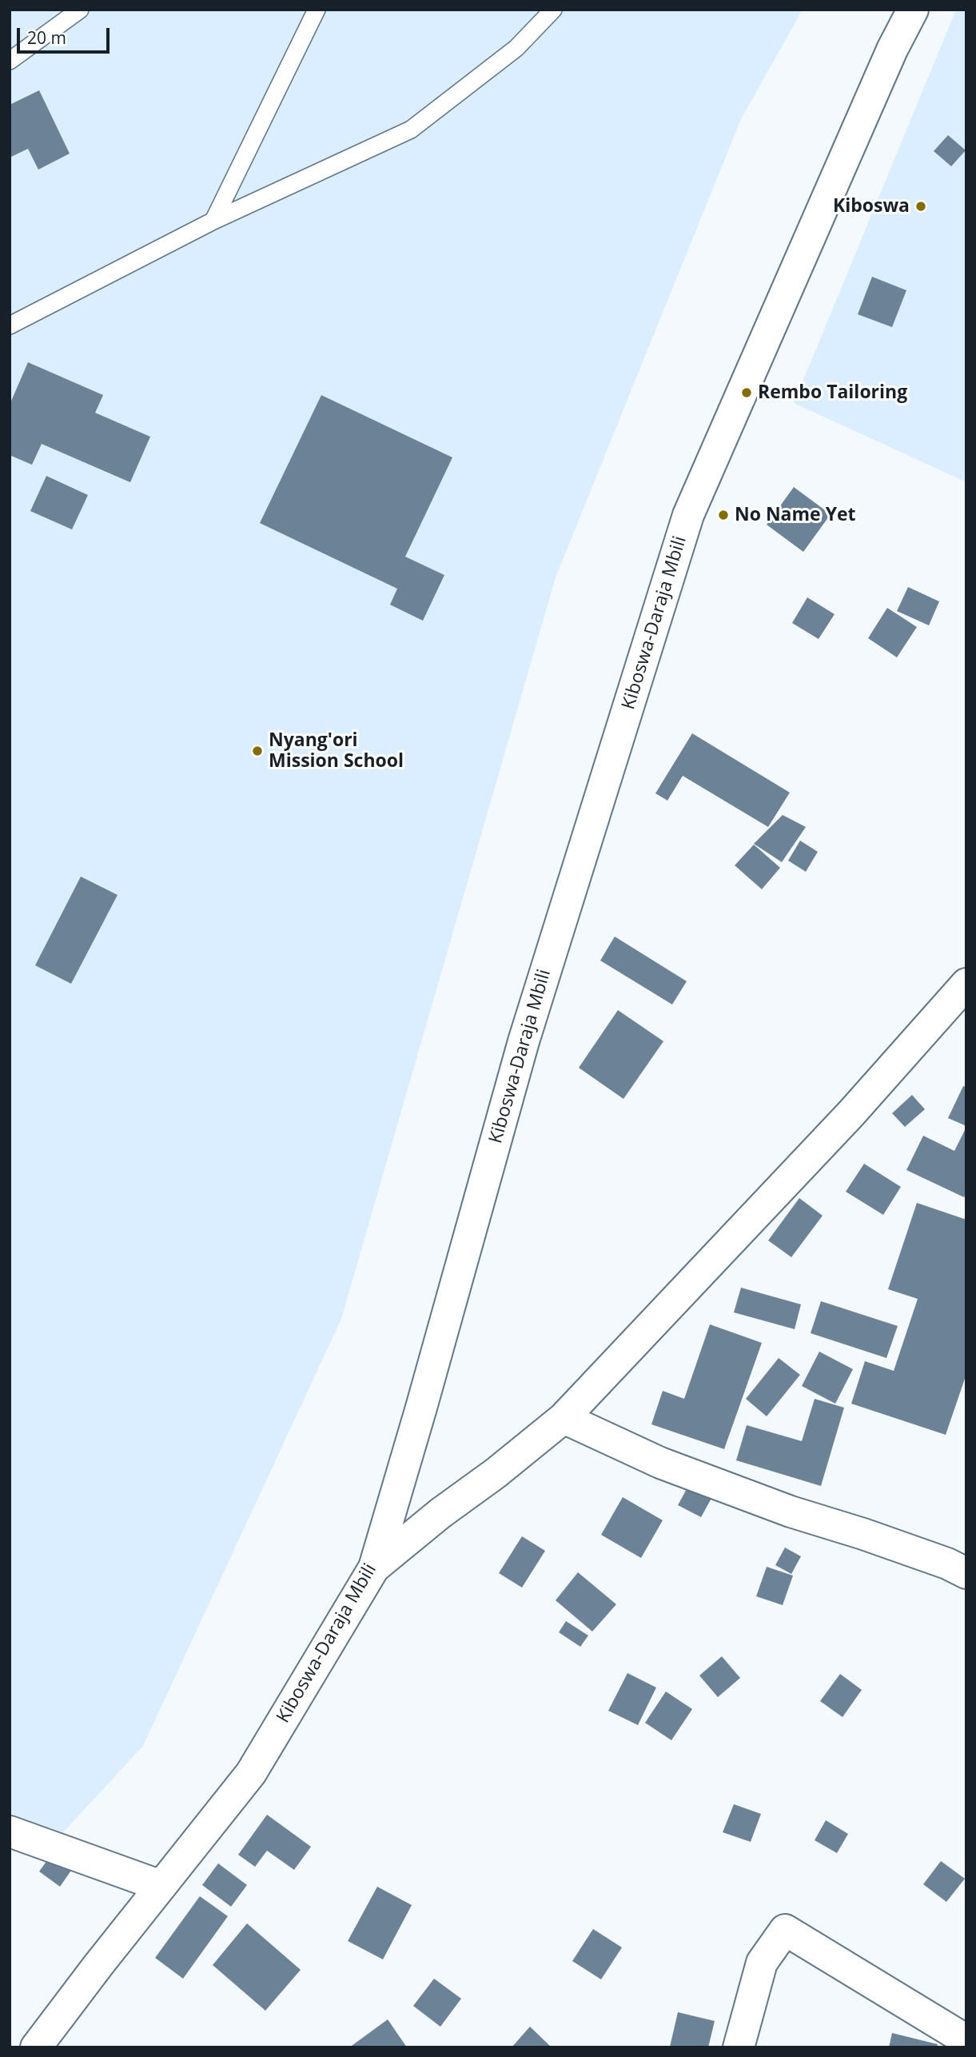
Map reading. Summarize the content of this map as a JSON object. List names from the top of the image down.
{
  "streets": {
    "main road": ["Kiboswa-Daraja Mbili"]
  },
  "places": [
    "Kiboswa",
    "Rembo Tailoring",
    "No Name Yet",
    "Nyang'ori Mission School"
  ],
  "scale_bar": "20 m"
}
